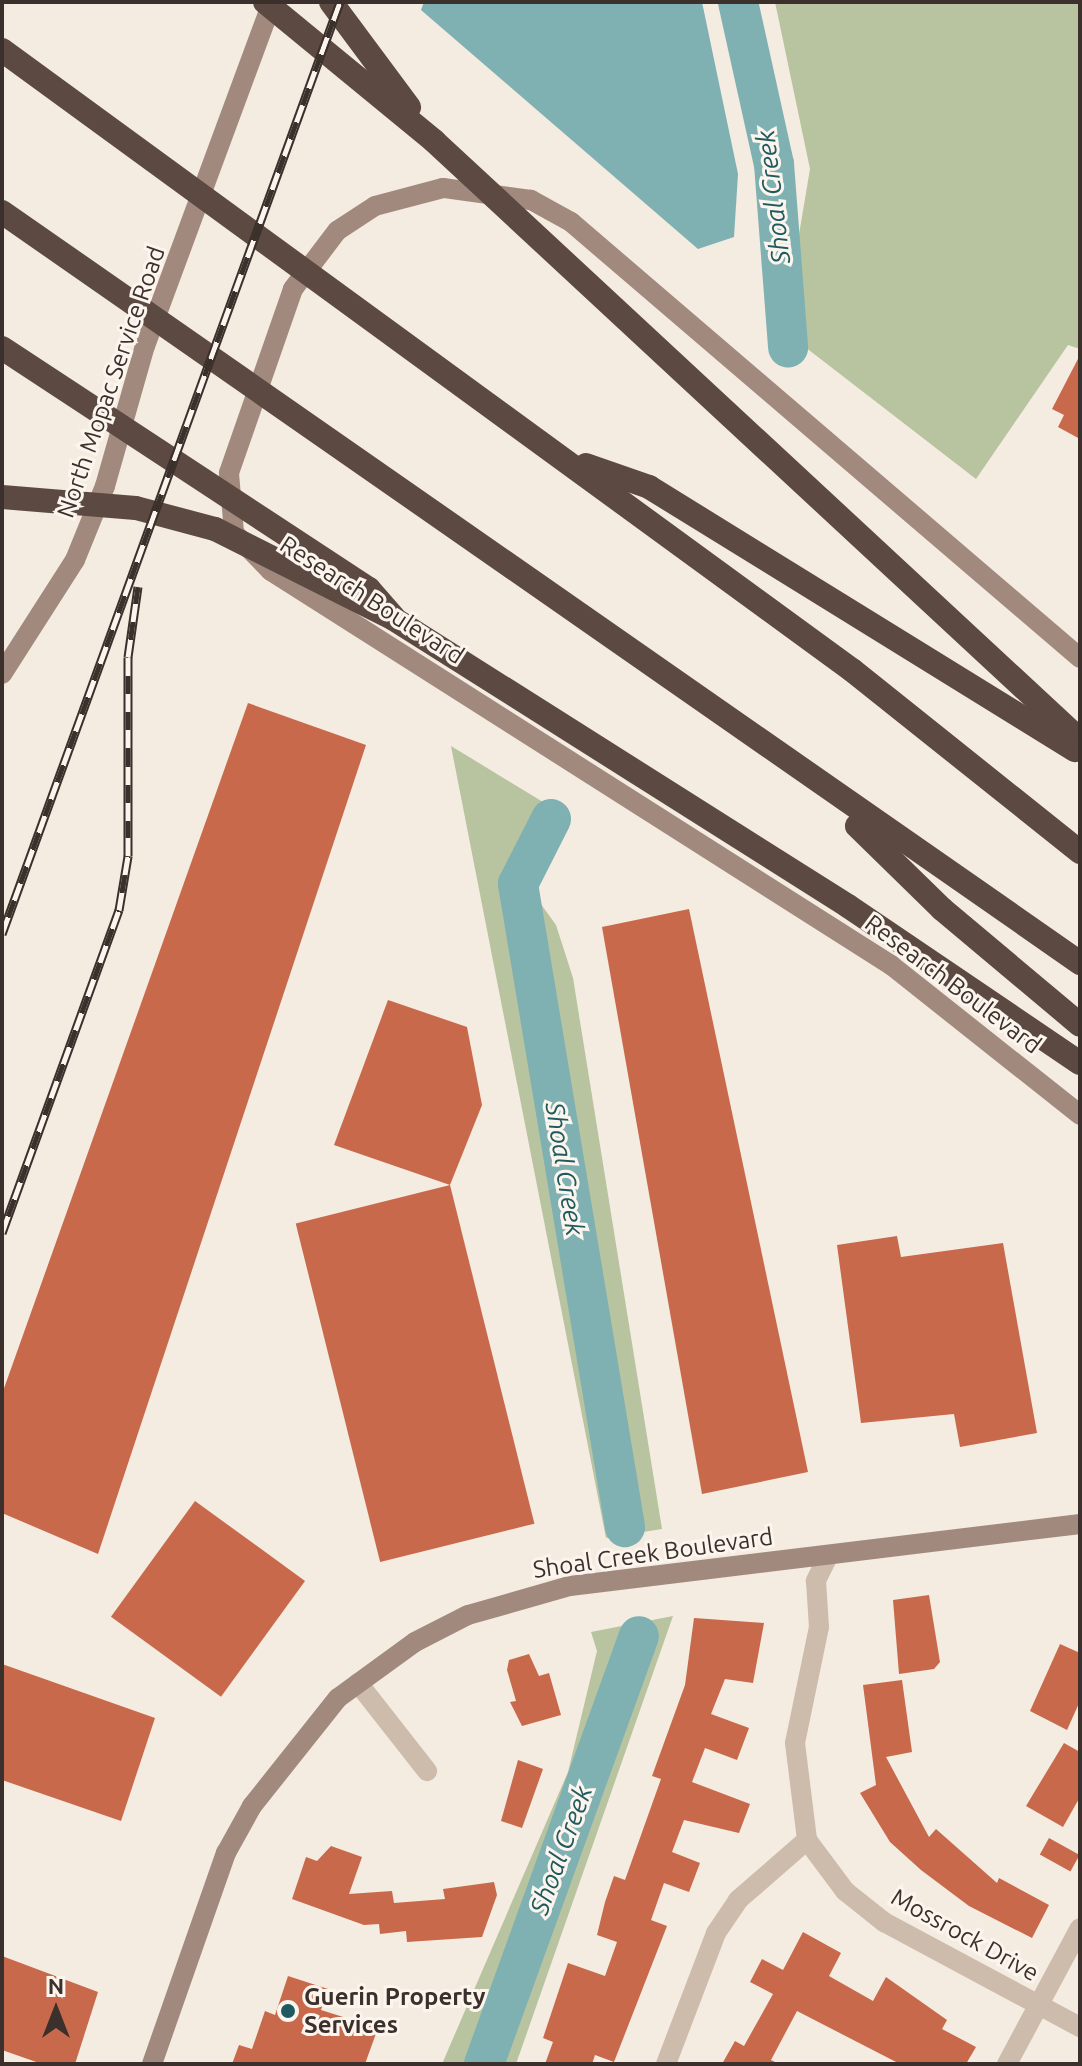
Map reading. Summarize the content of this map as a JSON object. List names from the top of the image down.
{
  "streets": {
    "main road": ["North Mopac Service Road", "Research Boulevard", "Shoal Creek Boulevard"],
    "street": ["Mossrock Drive"]
  },
  "crossings": [
    ["Shoal Creek Boulevard", "Mossrock Drive"]
  ],
  "water": ["Shoal Creek"],
  "places": ["Guerin Property Services"],
  "north": "top"
}
